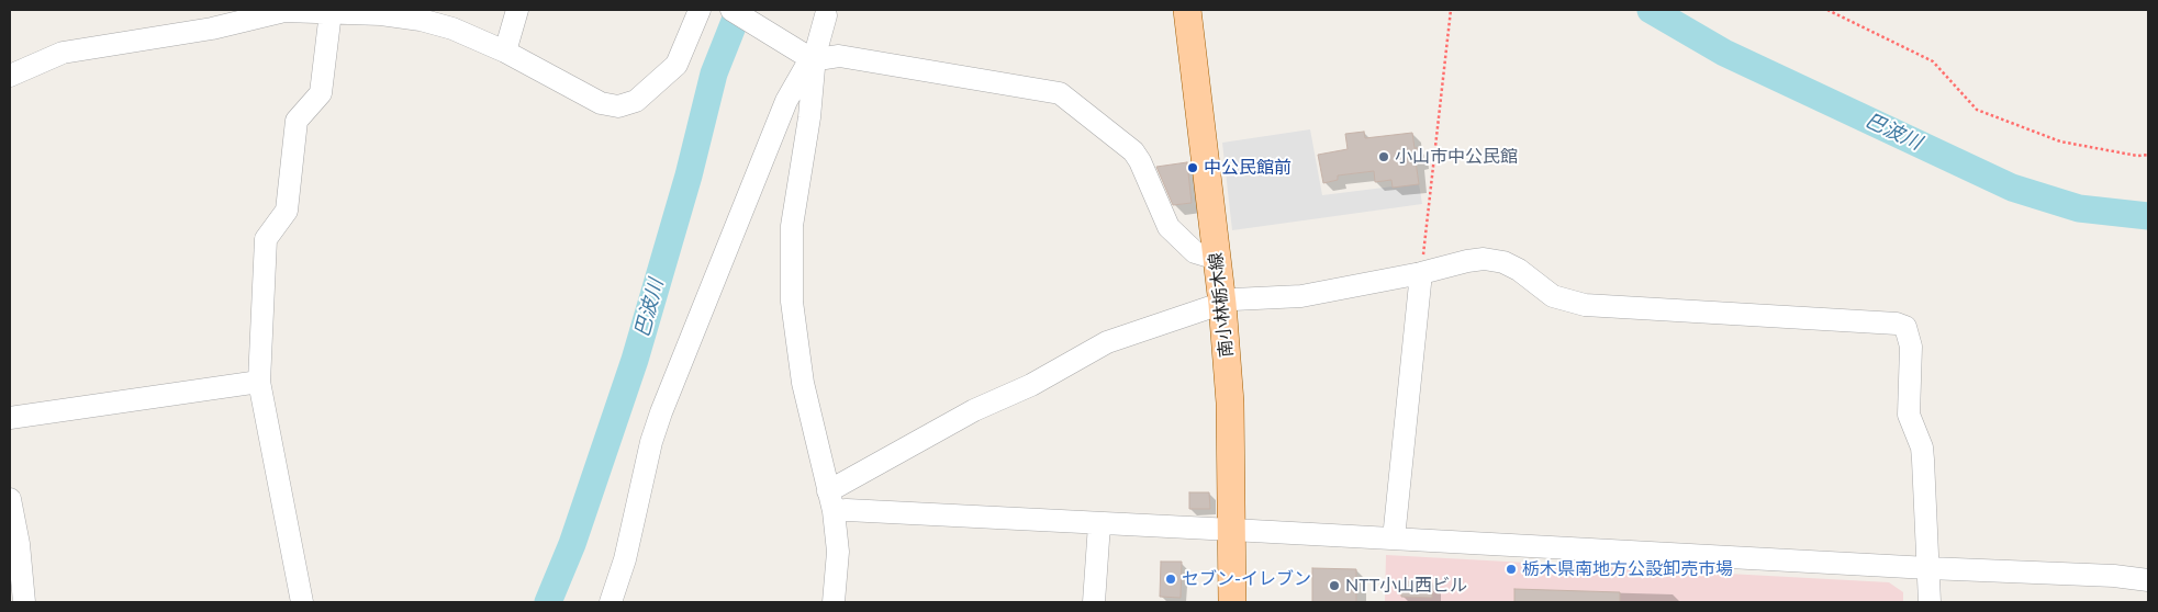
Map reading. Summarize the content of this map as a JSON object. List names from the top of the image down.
{
  "streets": {
    "main road": ["南小林栃木線"]
  },
  "water": ["巴波川"],
  "places": [
    "小山市中公民館",
    "中公民館前",
    "栃木県南地方公設卸売市場",
    "セブン-イレブン",
    "NTT小山西ビル"
  ]
}
